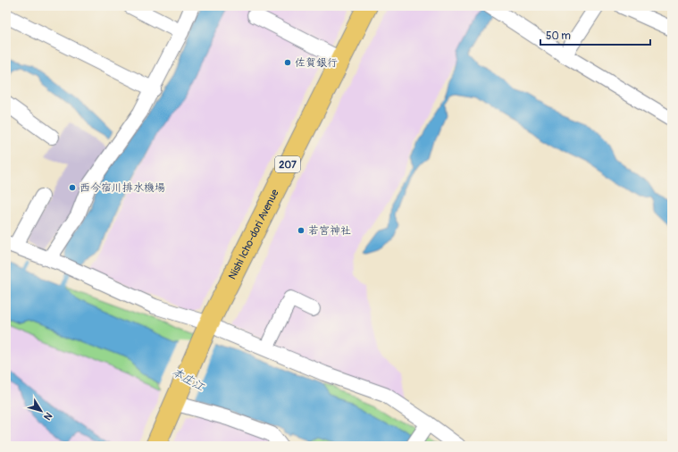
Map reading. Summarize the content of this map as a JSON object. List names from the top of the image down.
{
  "streets": {
    "highway": ["207", "Nishi Icho-dori Avenue"]
  },
  "water": ["本庄江"],
  "places": ["佐賀銀行", "西今宿川排水機場", "若宮神社"],
  "scale_bar": "50 m",
  "north": "bottom right"
}
